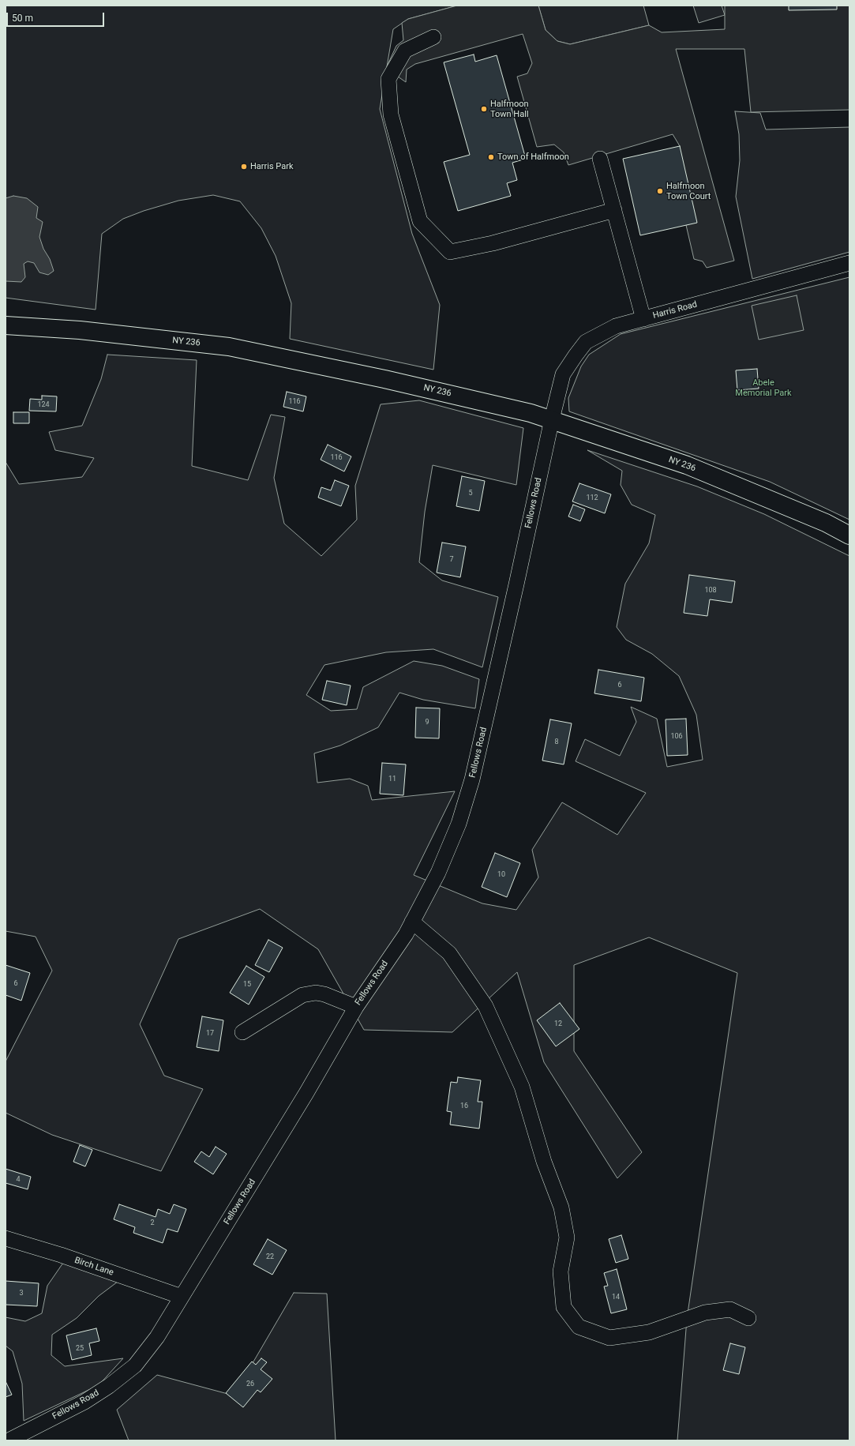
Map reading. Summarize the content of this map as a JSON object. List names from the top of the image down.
{
  "streets": {
    "main road": ["NY 236"],
    "street": ["Harris Road", "Fellows Road", "Birch Lane"]
  },
  "crossings": [
    ["Harris Road", "NY 236"],
    ["Harris Road", "Fellows Road"],
    ["NY 236", "Fellows Road"],
    ["Fellows Road", "Birch Lane"]
  ],
  "parks": ["Abele Memorial Park"],
  "places": [
    "Halfmoon Town Hall",
    "Town of Halfmoon",
    "Harris Park",
    "Halfmoon Town Court"
  ],
  "house_numbers": [
    "116",
    "124",
    "116",
    "5",
    "112",
    "7",
    "108",
    "6",
    "9",
    "106",
    "8",
    "11",
    "10",
    "6",
    "15",
    "12",
    "17",
    "16",
    "4",
    "2",
    "22",
    "3",
    "14",
    "25",
    "26"
  ],
  "scale_bar": "50 m"
}
